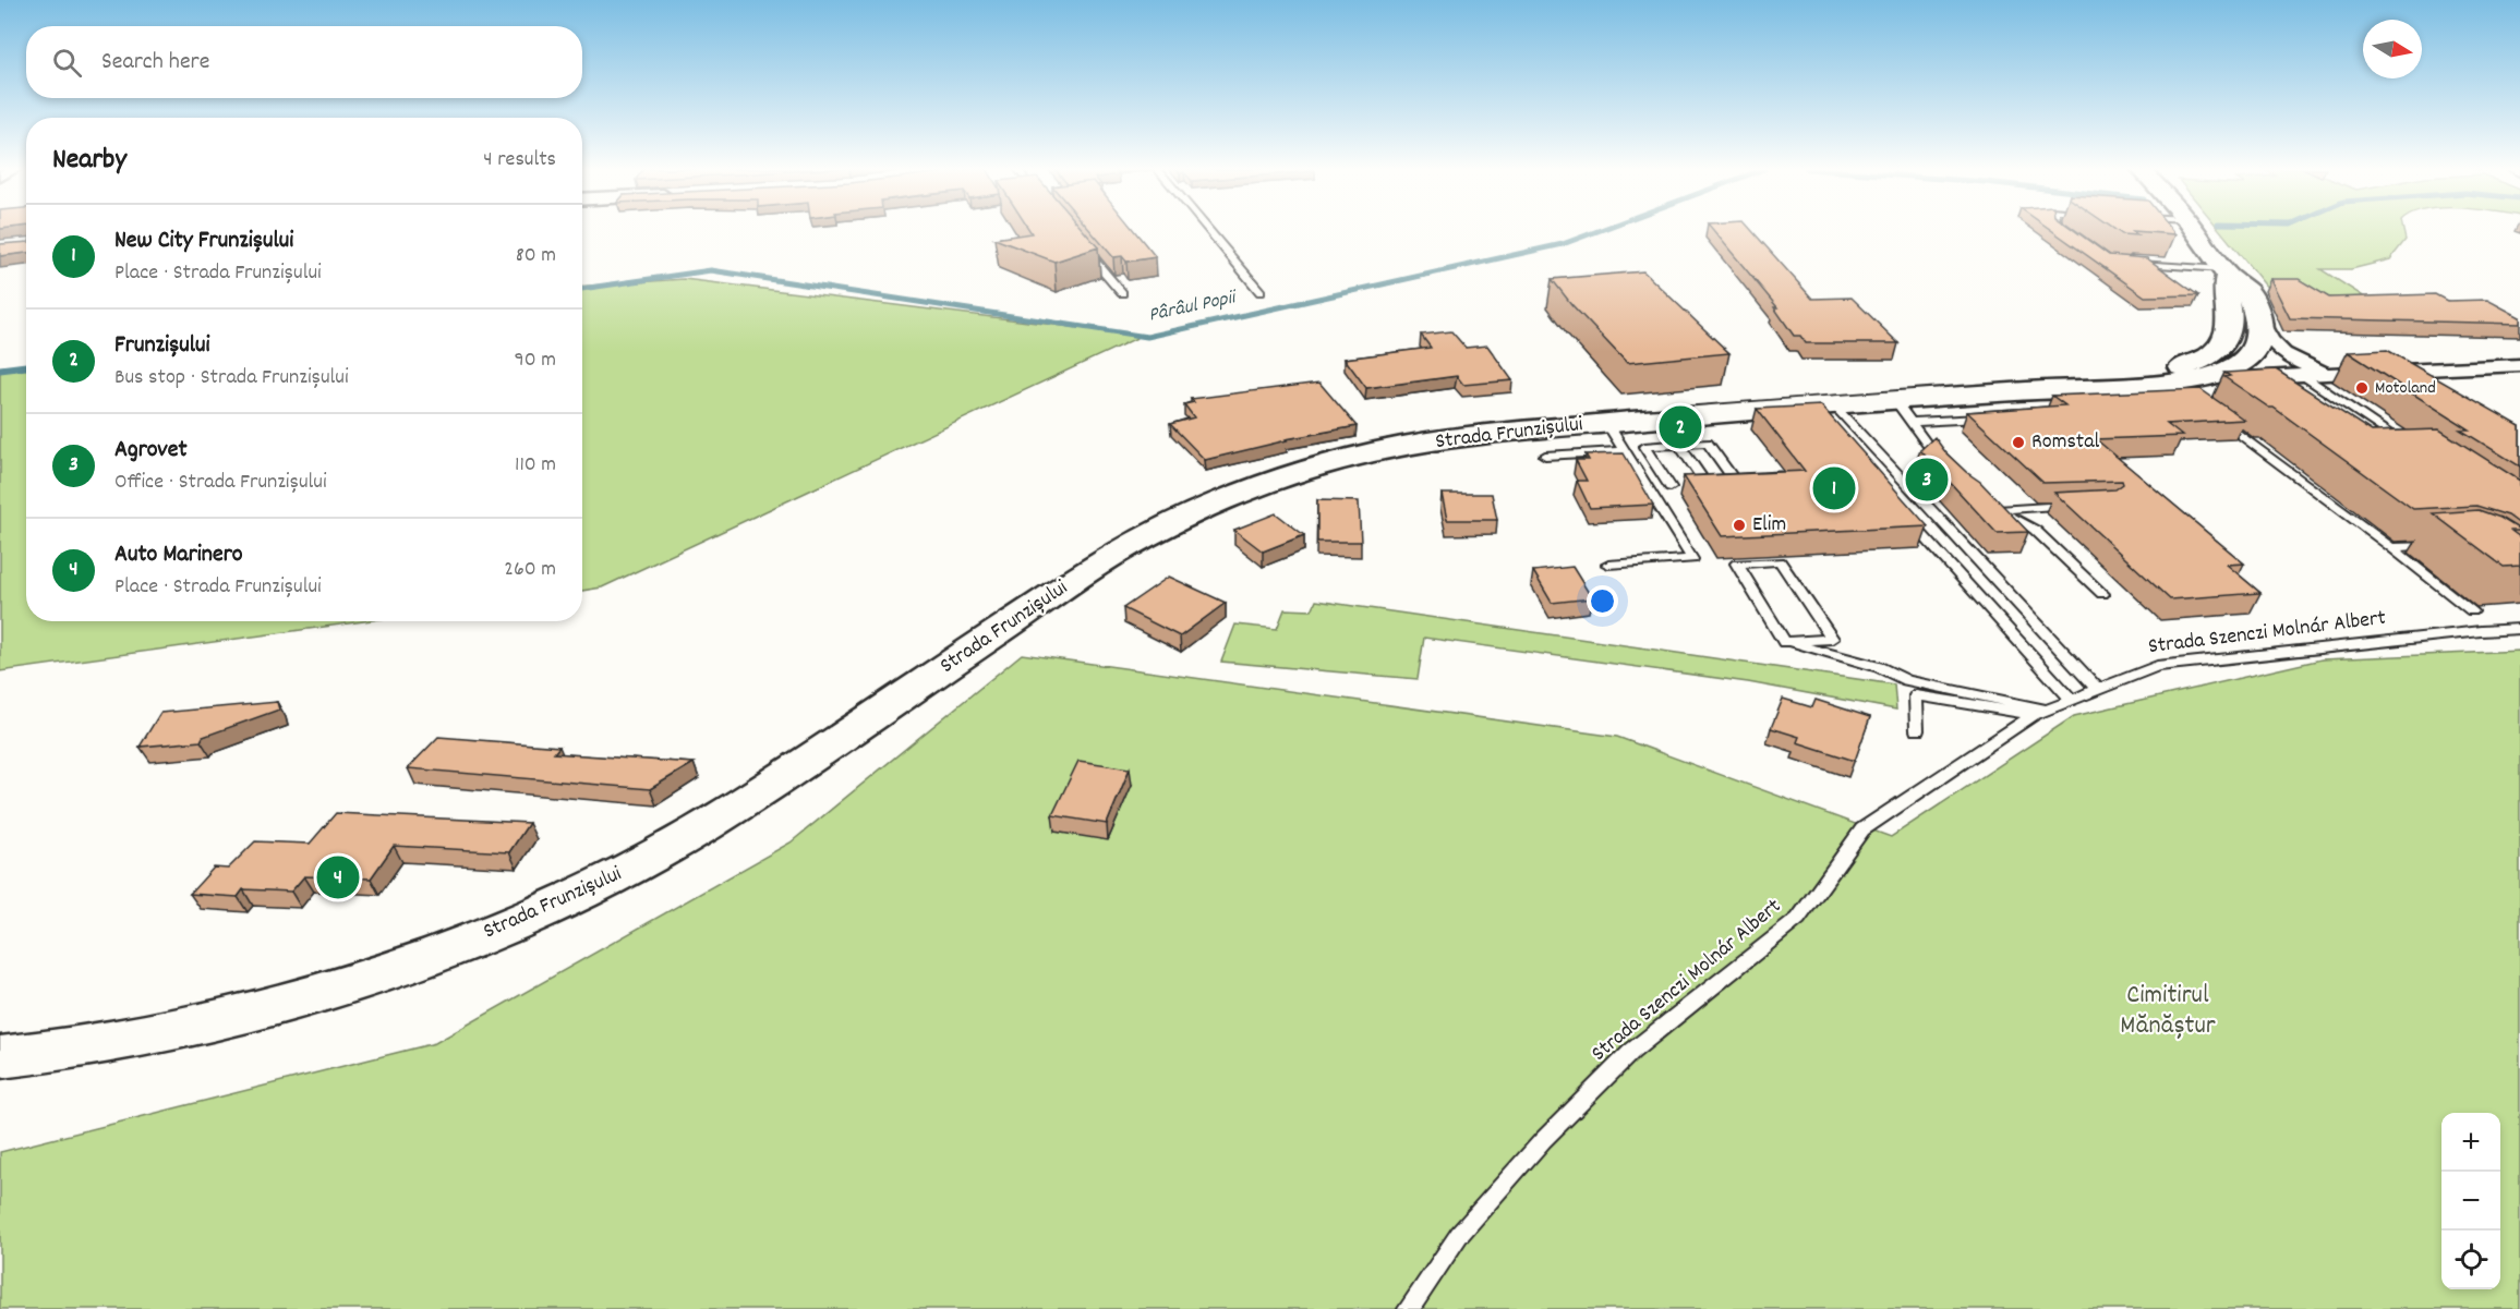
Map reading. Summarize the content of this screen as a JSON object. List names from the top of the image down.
{
  "streets": {
    "main road": ["Strada Frunzișului"],
    "lane": ["Strada Szenczi Molnár Albert"]
  },
  "water": ["Pârâul Popii"],
  "parks": ["Cimitirul Mănăștur"],
  "places": ["Motoland", "Romstal", "Elim"],
  "north": "right",
  "page": {
    "search": "Search here",
    "heading": ["Nearby", "4 results"],
    "list": [
      {
        "mark": "1",
        "name": "New City Frunzișului",
        "note": "Place · Strada Frunzișului",
        "value": "80 m"
      },
      {
        "mark": "2",
        "name": "Frunzișului",
        "note": "Bus stop · Strada Frunzișului",
        "value": "90 m"
      },
      {
        "mark": "3",
        "name": "Agrovet",
        "note": "Office · Strada Frunzișului",
        "value": "110 m"
      },
      {
        "mark": "4",
        "name": "Auto Marinero",
        "note": "Place · Strada Frunzișului",
        "value": "260 m"
      }
    ],
    "pins": [
      "2",
      "3",
      "1",
      "4"
    ],
    "map_buttons": ["+", "−"]
  }
}
